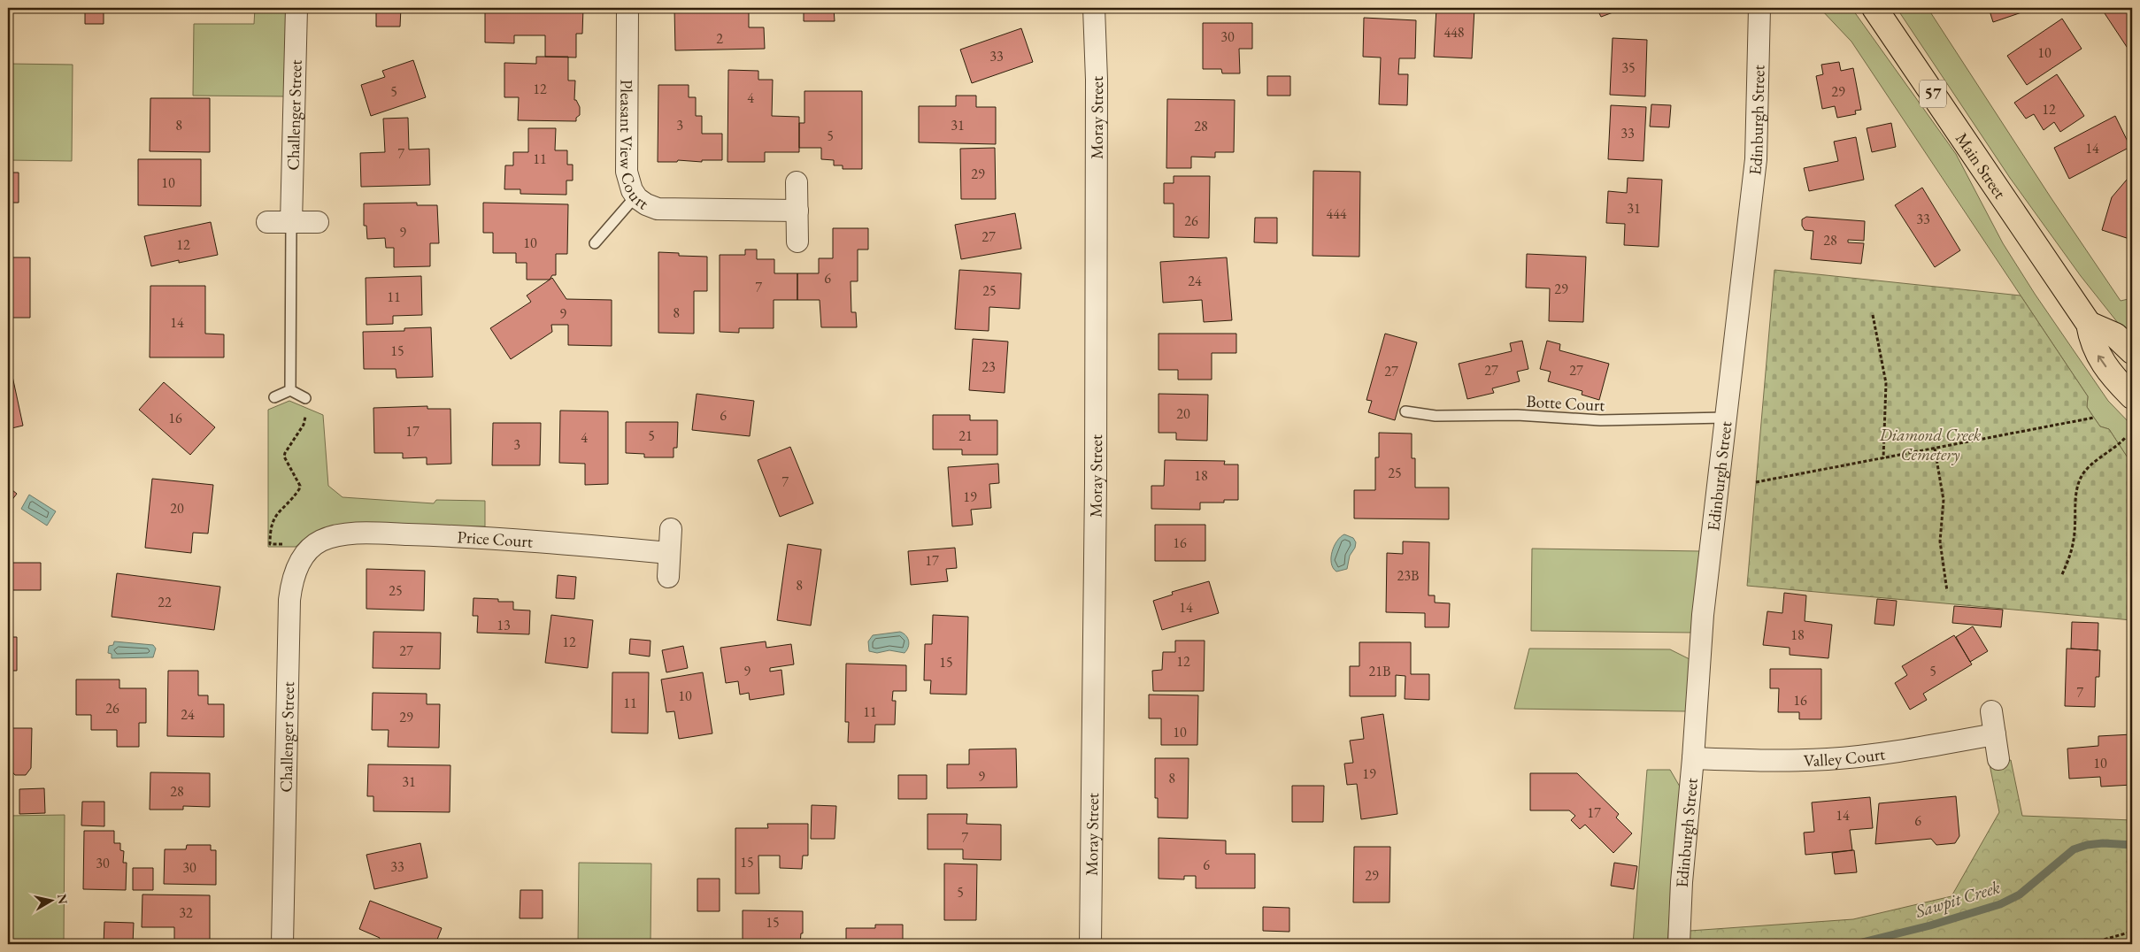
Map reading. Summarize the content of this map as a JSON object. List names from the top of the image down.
{
  "streets": {
    "main road": ["57", "Main Street"],
    "street": [
      "Challenger Street",
      "Moray Street",
      "Edinburgh Street",
      "Pleasant View Court",
      "Price Court",
      "Valley Court"
    ],
    "lane": ["Botte Court"]
  },
  "crossings": [
    ["Challenger Street", "Price Court"],
    ["Edinburgh Street", "Botte Court"],
    ["Edinburgh Street", "Valley Court"]
  ],
  "water": ["Sawpit Creek"],
  "parks": ["Diamond Creek Cemetery"],
  "house_numbers": [
    "448",
    "30",
    "2",
    "10",
    "33",
    "35",
    "12",
    "5",
    "29",
    "4",
    "12",
    "8",
    "3",
    "31",
    "28",
    "33",
    "5",
    "14",
    "7",
    "11",
    "29",
    "10",
    "31",
    "444",
    "33",
    "26",
    "9",
    "27",
    "28",
    "10",
    "12",
    "6",
    "24",
    "7",
    "29",
    "25",
    "11",
    "8",
    "9",
    "14",
    "15",
    "23",
    "27",
    "27",
    "27",
    "20",
    "6",
    "16",
    "17",
    "5",
    "21",
    "4",
    "3",
    "25",
    "18",
    "7",
    "19",
    "20",
    "16",
    "17",
    "23B",
    "8",
    "25",
    "22",
    "14",
    "13",
    "18",
    "12",
    "27",
    "12",
    "15",
    "9",
    "21B",
    "5",
    "7",
    "10",
    "16",
    "11",
    "26",
    "11",
    "24",
    "29",
    "10",
    "10",
    "19",
    "9",
    "8",
    "31",
    "28",
    "17",
    "14",
    "6",
    "7",
    "15",
    "30",
    "6",
    "33",
    "30",
    "29",
    "5",
    "32",
    "15"
  ],
  "north": "right"
}
